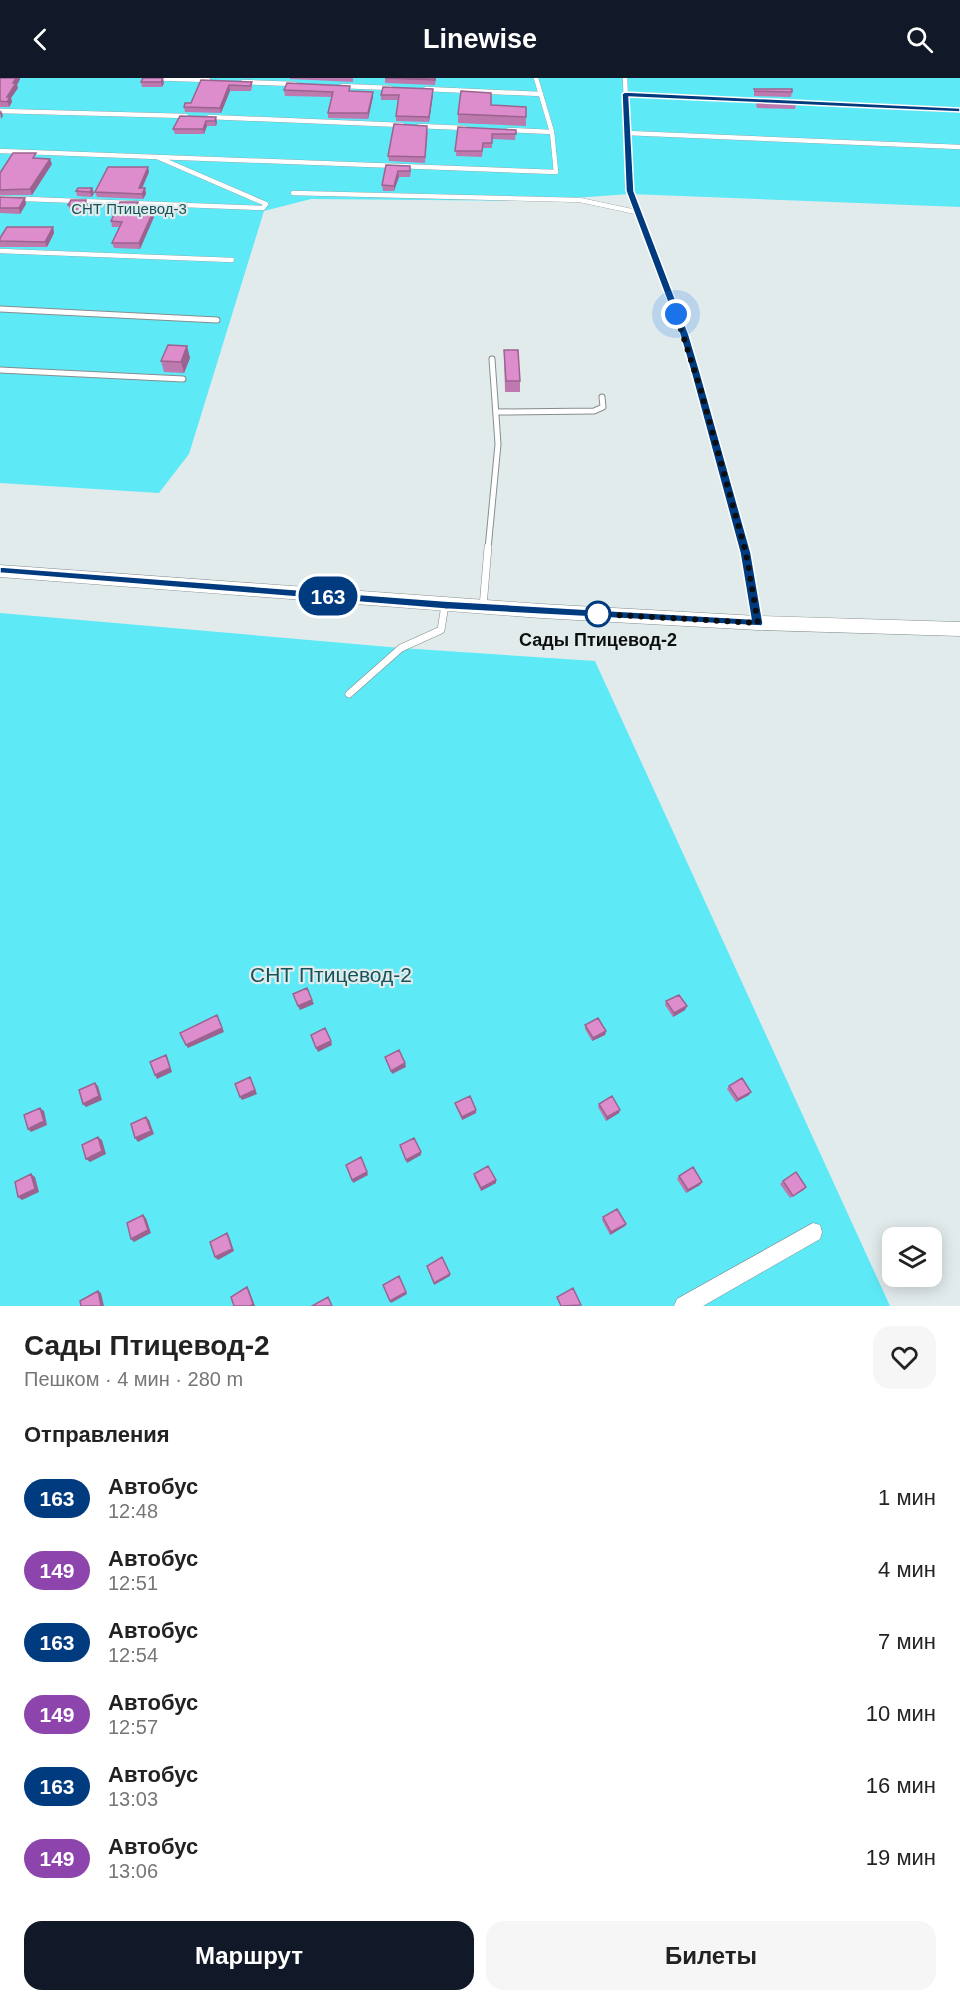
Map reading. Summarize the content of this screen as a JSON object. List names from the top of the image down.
{
  "parks": ["СНТ Птицевод-3", "СНТ Птицевод-2"],
  "places": ["Сады Птицевод-2"],
  "lines": ["bus line 163"],
  "page": {
    "header": "Linewise",
    "on_map": "163",
    "heading": [
      ["Сады Птицевод-2", "Пешком · 4 мин · 280 m"],
      "Отправления"
    ],
    "list": [
      {
        "mark": "163",
        "name": "Автобус",
        "note": "12:48",
        "value": "1 мин"
      },
      {
        "mark": "149",
        "name": "Автобус",
        "note": "12:51",
        "value": "4 мин"
      },
      {
        "mark": "163",
        "name": "Автобус",
        "note": "12:54",
        "value": "7 мин"
      },
      {
        "mark": "149",
        "name": "Автобус",
        "note": "12:57",
        "value": "10 мин"
      },
      {
        "mark": "163",
        "name": "Автобус",
        "note": "13:03",
        "value": "16 мин"
      },
      {
        "mark": "149",
        "name": "Автобус",
        "note": "13:06",
        "value": "19 мин"
      }
    ],
    "buttons": ["Маршрут", "Билеты"]
  }
}
